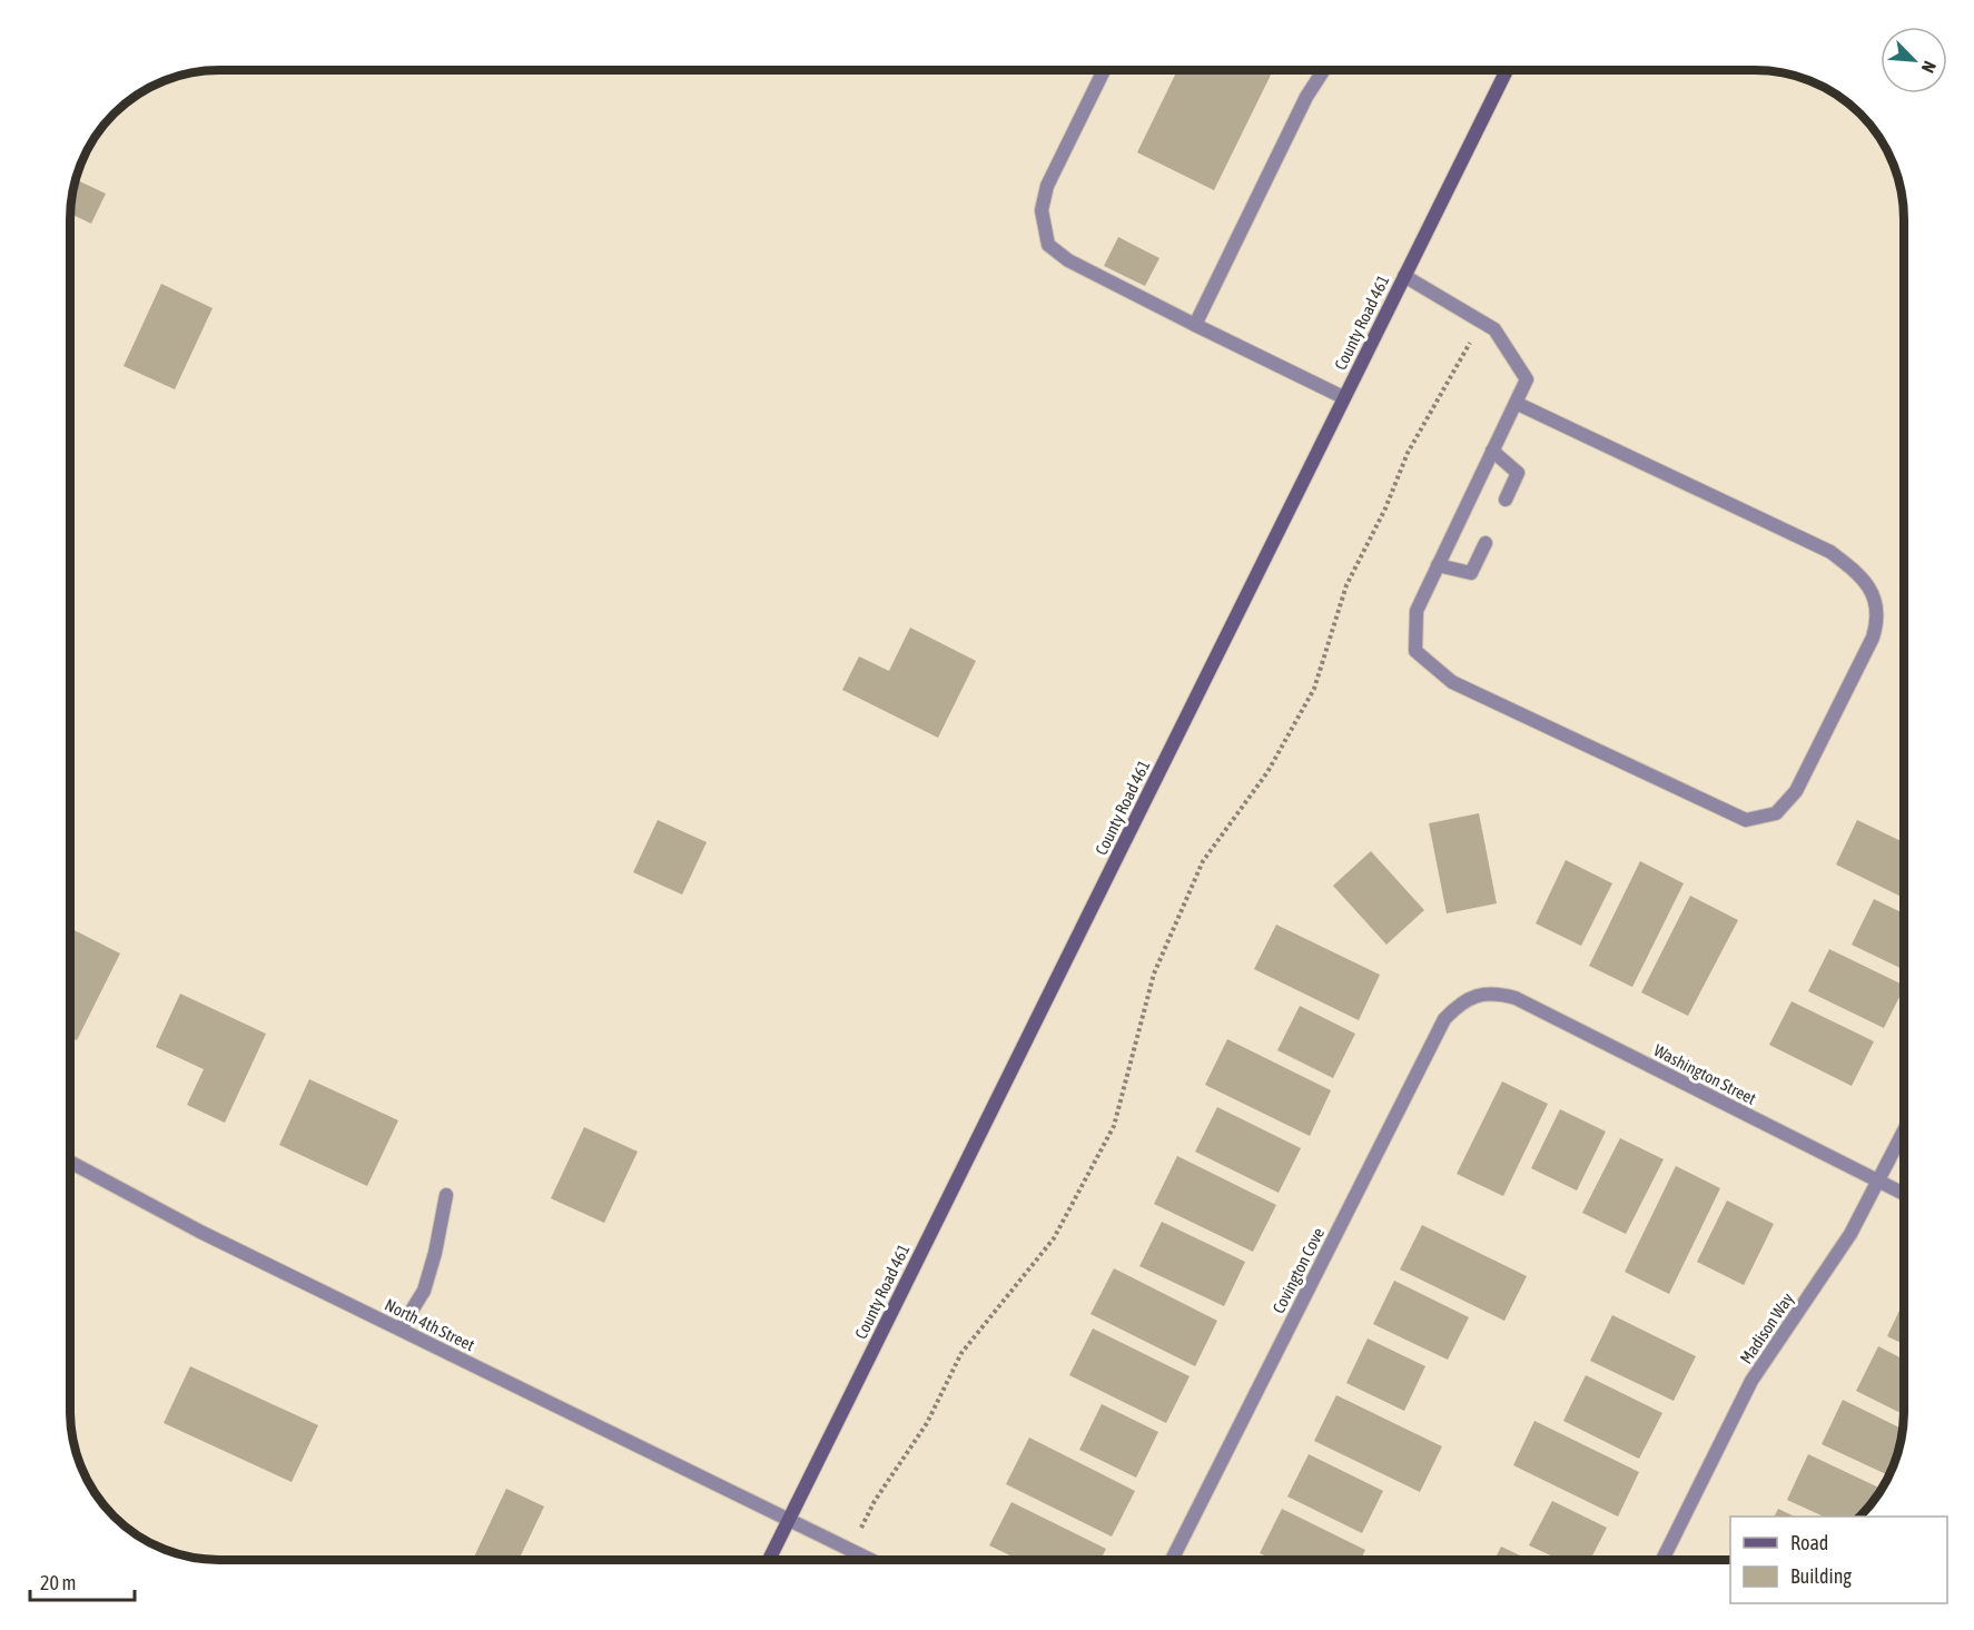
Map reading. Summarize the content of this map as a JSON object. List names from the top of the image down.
{
  "streets": {
    "main road": ["County Road 461"],
    "street": [
      "Washington Street",
      "Covington Cove",
      "North 4th Street",
      "Madison Way"
    ]
  },
  "crossings": [
    ["County Road 461", "North 4th Street"],
    ["Washington Street", "Covington Cove"],
    ["Washington Street", "Madison Way"]
  ],
  "legend": ["Road", "Building"],
  "scale_bar": "20 m",
  "north": "bottom right"
}
